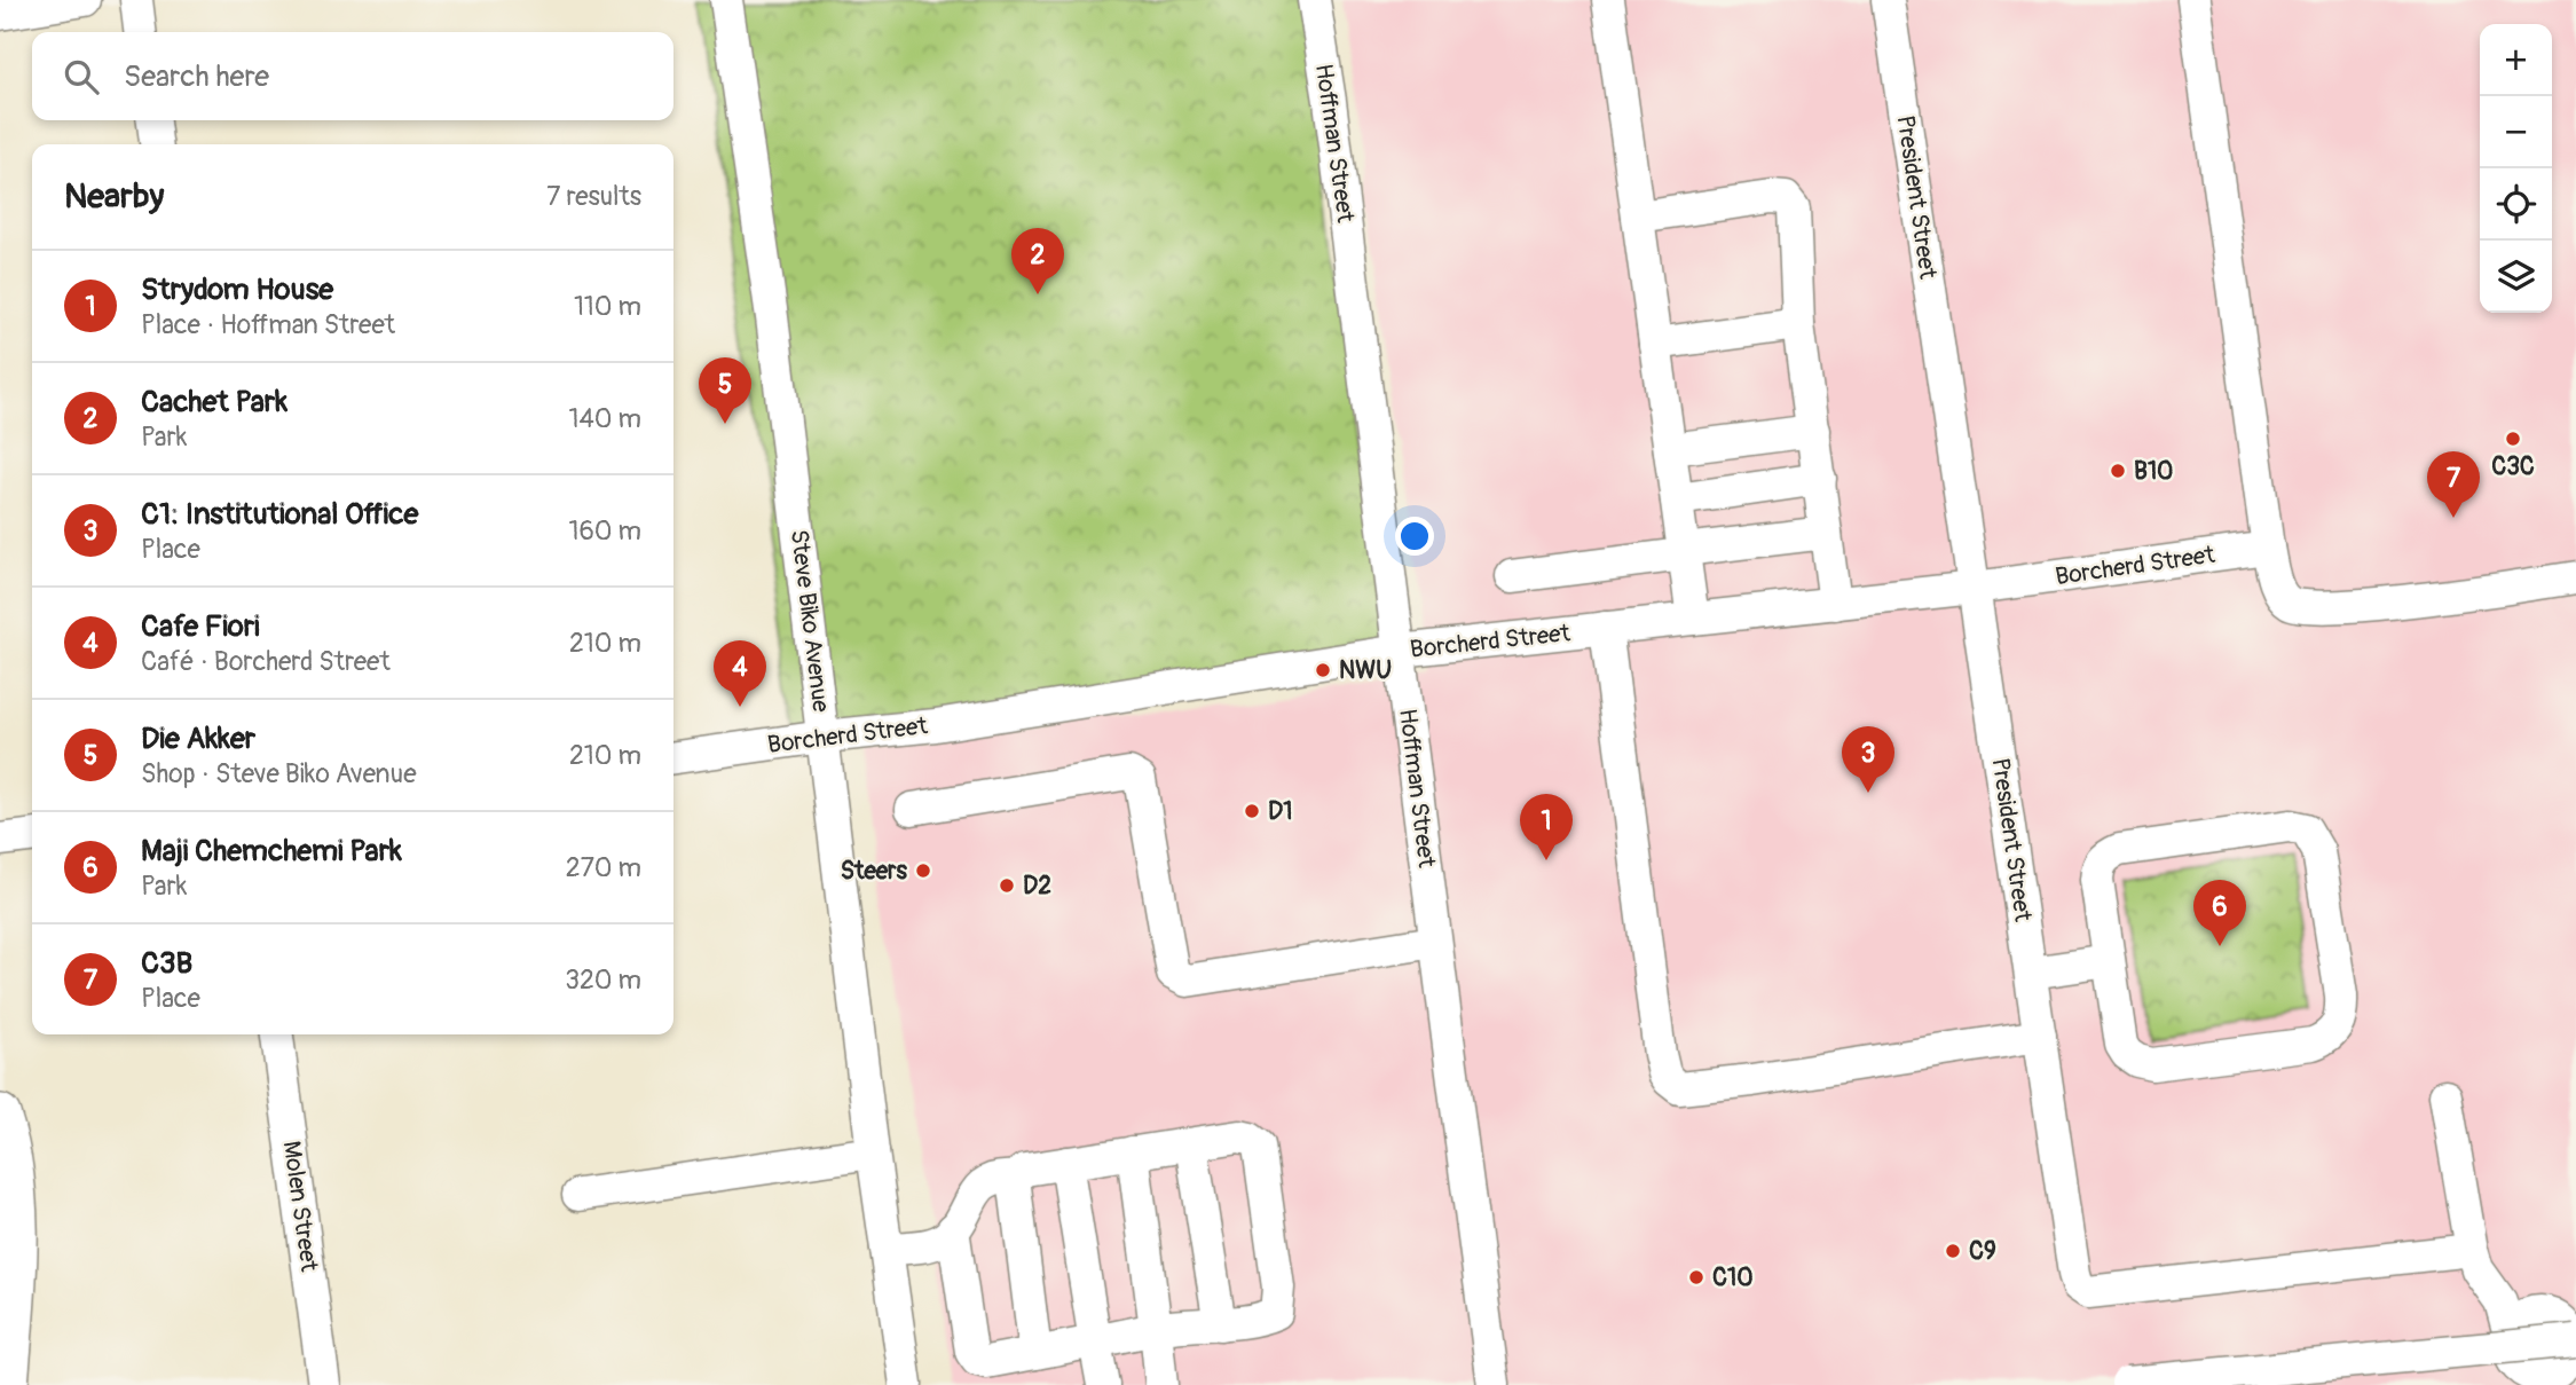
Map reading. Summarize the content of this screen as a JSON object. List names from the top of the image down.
{
  "streets": {
    "street": [
      "Hoffman Street",
      "President Street",
      "Borcherd Street",
      "Steve Biko Avenue",
      "Molen Street"
    ]
  },
  "crossings": [
    ["Hoffman Street", "Borcherd Street"],
    ["President Street", "Borcherd Street"],
    ["Borcherd Street", "Steve Biko Avenue"]
  ],
  "places": [
    "C3C",
    "B10",
    "NWU",
    "D1",
    "Steers",
    "D2",
    "C9",
    "C10"
  ],
  "page": {
    "map_buttons": ["+", "−"],
    "search": "Search here",
    "heading": ["Nearby", "7 results"],
    "pins": [
      "2",
      "5",
      "7",
      "4",
      "3",
      "1",
      "6"
    ],
    "list": [
      {
        "mark": "1",
        "name": "Strydom House",
        "note": "Place · Hoffman Street",
        "value": "110 m"
      },
      {
        "mark": "2",
        "name": "Cachet Park",
        "note": "Park",
        "value": "140 m"
      },
      {
        "mark": "3",
        "name": "C1: Institutional Office",
        "note": "Place",
        "value": "160 m"
      },
      {
        "mark": "4",
        "name": "Cafe Fiori",
        "note": "Café · Borcherd Street",
        "value": "210 m"
      },
      {
        "mark": "5",
        "name": "Die Akker",
        "note": "Shop · Steve Biko Avenue",
        "value": "210 m"
      },
      {
        "mark": "6",
        "name": "Maji Chemchemi Park",
        "note": "Park",
        "value": "270 m"
      },
      {
        "mark": "7",
        "name": "C3B",
        "note": "Place",
        "value": "320 m"
      }
    ]
  }
}
